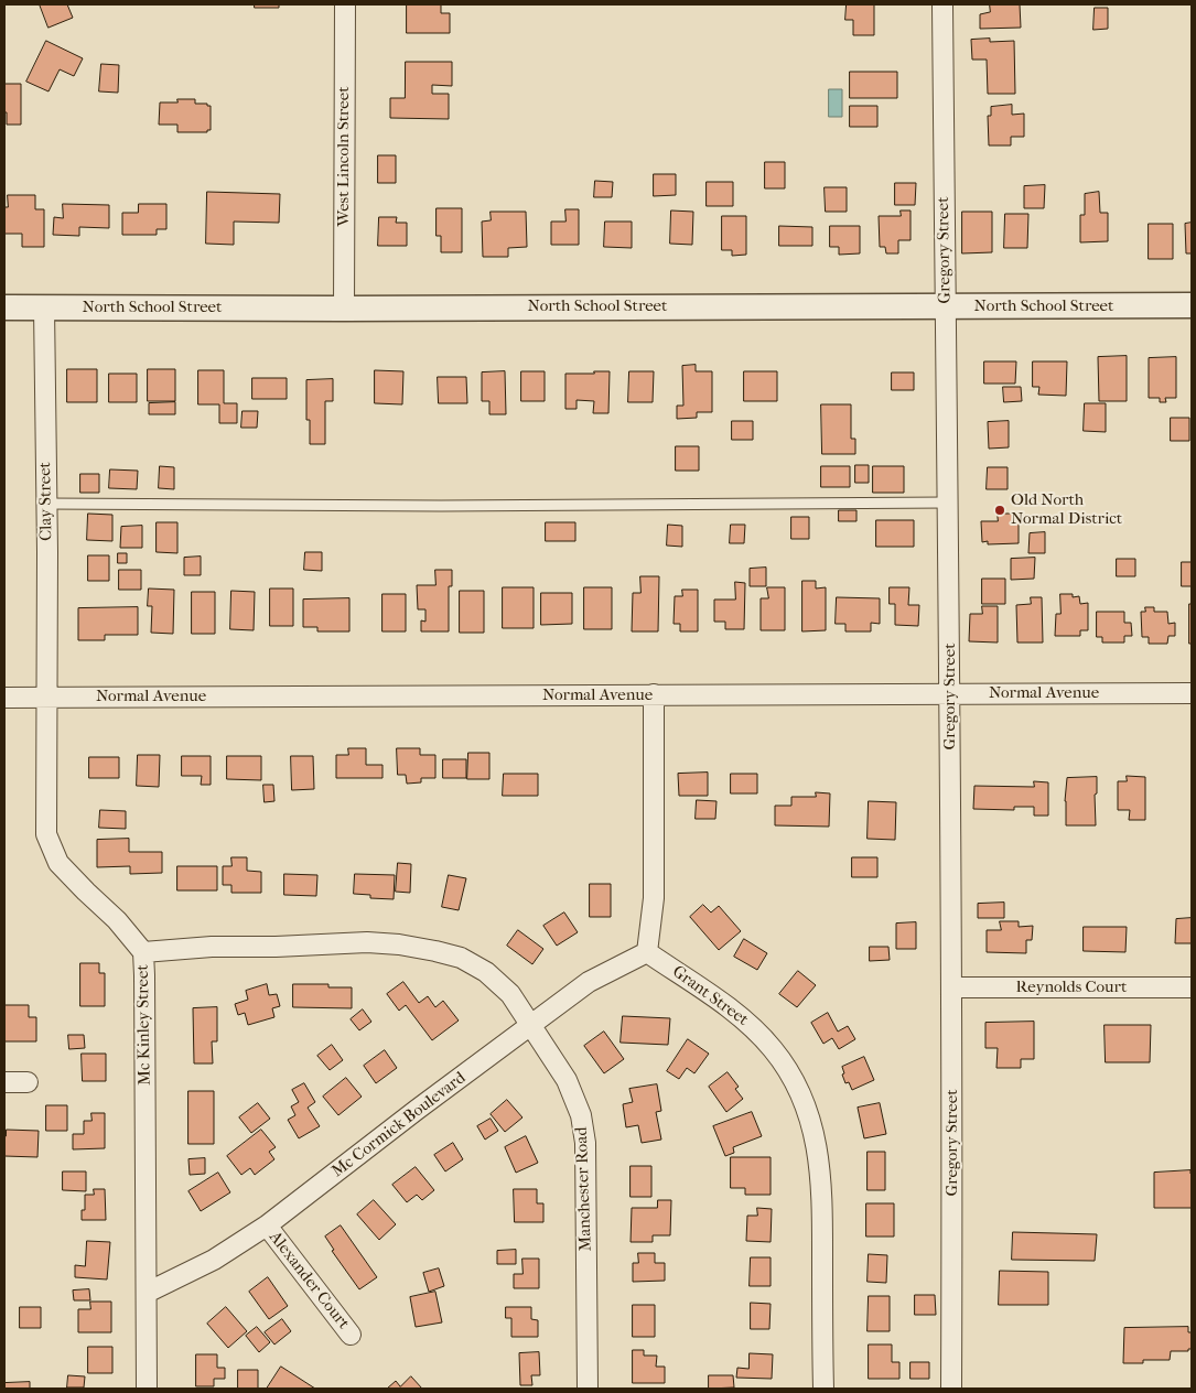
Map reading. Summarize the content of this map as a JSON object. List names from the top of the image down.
{
  "streets": {
    "street": [
      "West Lincoln Street",
      "Gregory Street",
      "North School Street",
      "Clay Street",
      "Normal Avenue",
      "Reynolds Court",
      "Grant Street",
      "Mc Kinley Street",
      "Mc Cormick Boulevard",
      "Manchester Road",
      "Alexander Court"
    ]
  },
  "crossings": [
    ["West Lincoln Street", "North School Street"],
    ["Gregory Street", "North School Street"],
    ["Gregory Street", "Normal Avenue"],
    ["Gregory Street", "Reynolds Court"],
    ["North School Street", "Clay Street"],
    ["Clay Street", "Normal Avenue"],
    ["Clay Street", "Mc Kinley Street"],
    ["Normal Avenue", "Mc Kinley Street"],
    ["Grant Street", "Mc Cormick Boulevard"],
    ["Mc Kinley Street", "Mc Cormick Boulevard"],
    ["Mc Kinley Street", "Manchester Road"],
    ["Mc Cormick Boulevard", "Manchester Road"],
    ["Mc Cormick Boulevard", "Alexander Court"]
  ],
  "places": ["Old North Normal District"]
}
